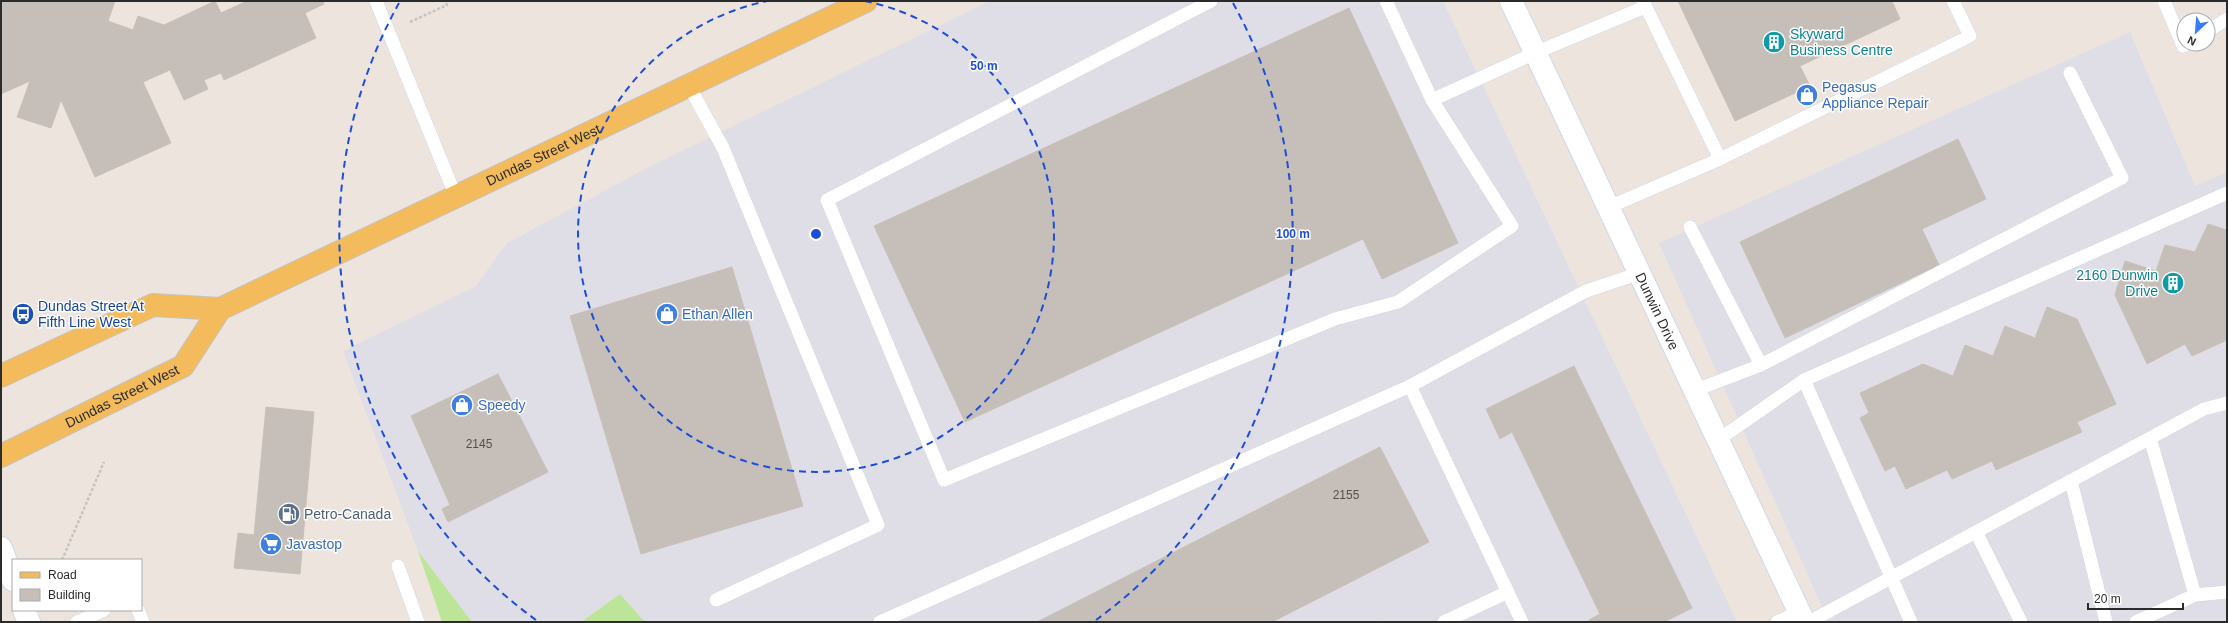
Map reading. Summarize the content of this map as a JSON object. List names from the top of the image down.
{
  "streets": {
    "main road": ["Dundas Street West"],
    "street": ["Dunwin Drive"]
  },
  "places": {
    "building": ["Skyward Business Centre", "2160 Dunwin Drive"],
    "shop": ["Pegasus Appliance Repair", "Ethan Allen", "Speedy"],
    "bus stop": ["Dundas Street At Fifth Line West"],
    "fuel station": ["Petro-Canada"],
    "supermarket": ["Javastop"]
  },
  "house_numbers": ["2145", "2155"],
  "legend": ["Road", "Building"],
  "scale_bar": "20 m",
  "north": "bottom left",
  "rings": ["50 m", "100 m"]
}
